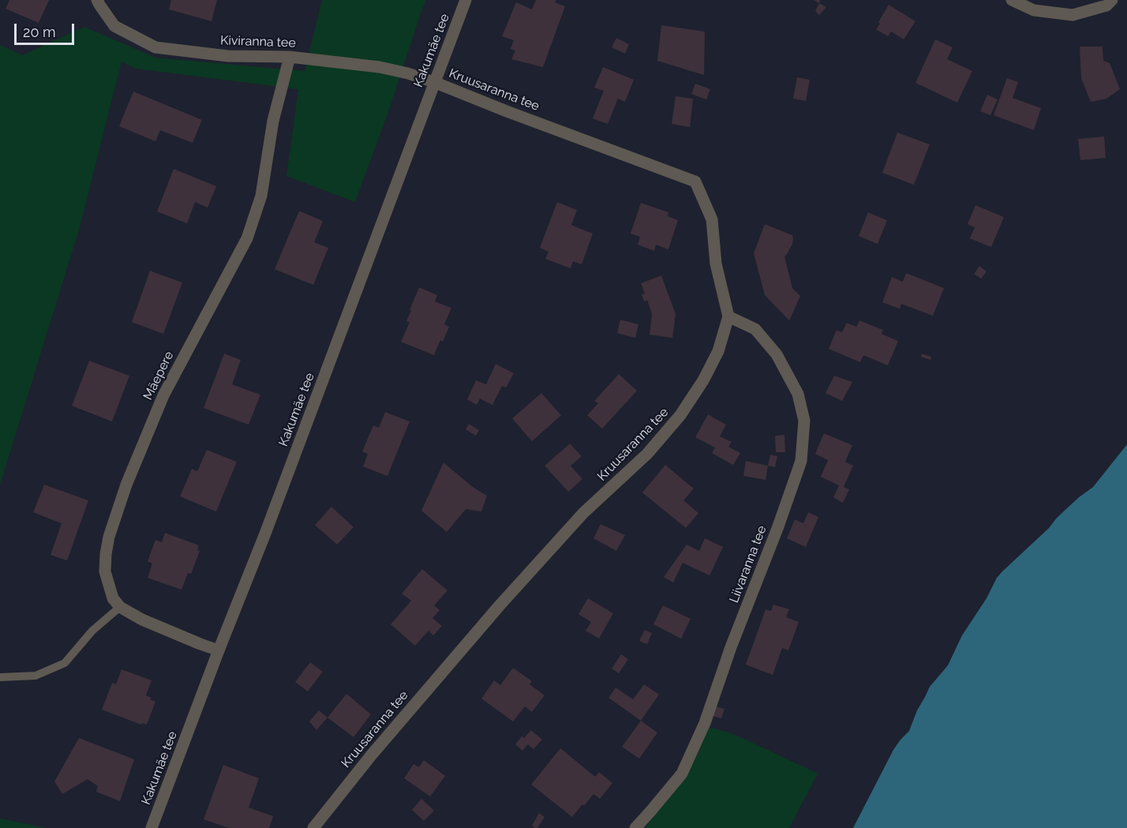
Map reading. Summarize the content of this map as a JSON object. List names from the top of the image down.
{
  "streets": {
    "street": [
      "Kiviranna tee",
      "Kakumäe tee",
      "Kruusaranna tee",
      "Mäepere",
      "Liivaranna tee"
    ]
  },
  "crossings": [
    ["Kiviranna tee", "Kakumäe tee"],
    ["Kiviranna tee", "Kruusaranna tee"],
    ["Kiviranna tee", "Mäepere"],
    ["Kakumäe tee", "Kruusaranna tee"],
    ["Kruusaranna tee", "Liivaranna tee"]
  ],
  "scale_bar": "20 m"
}
